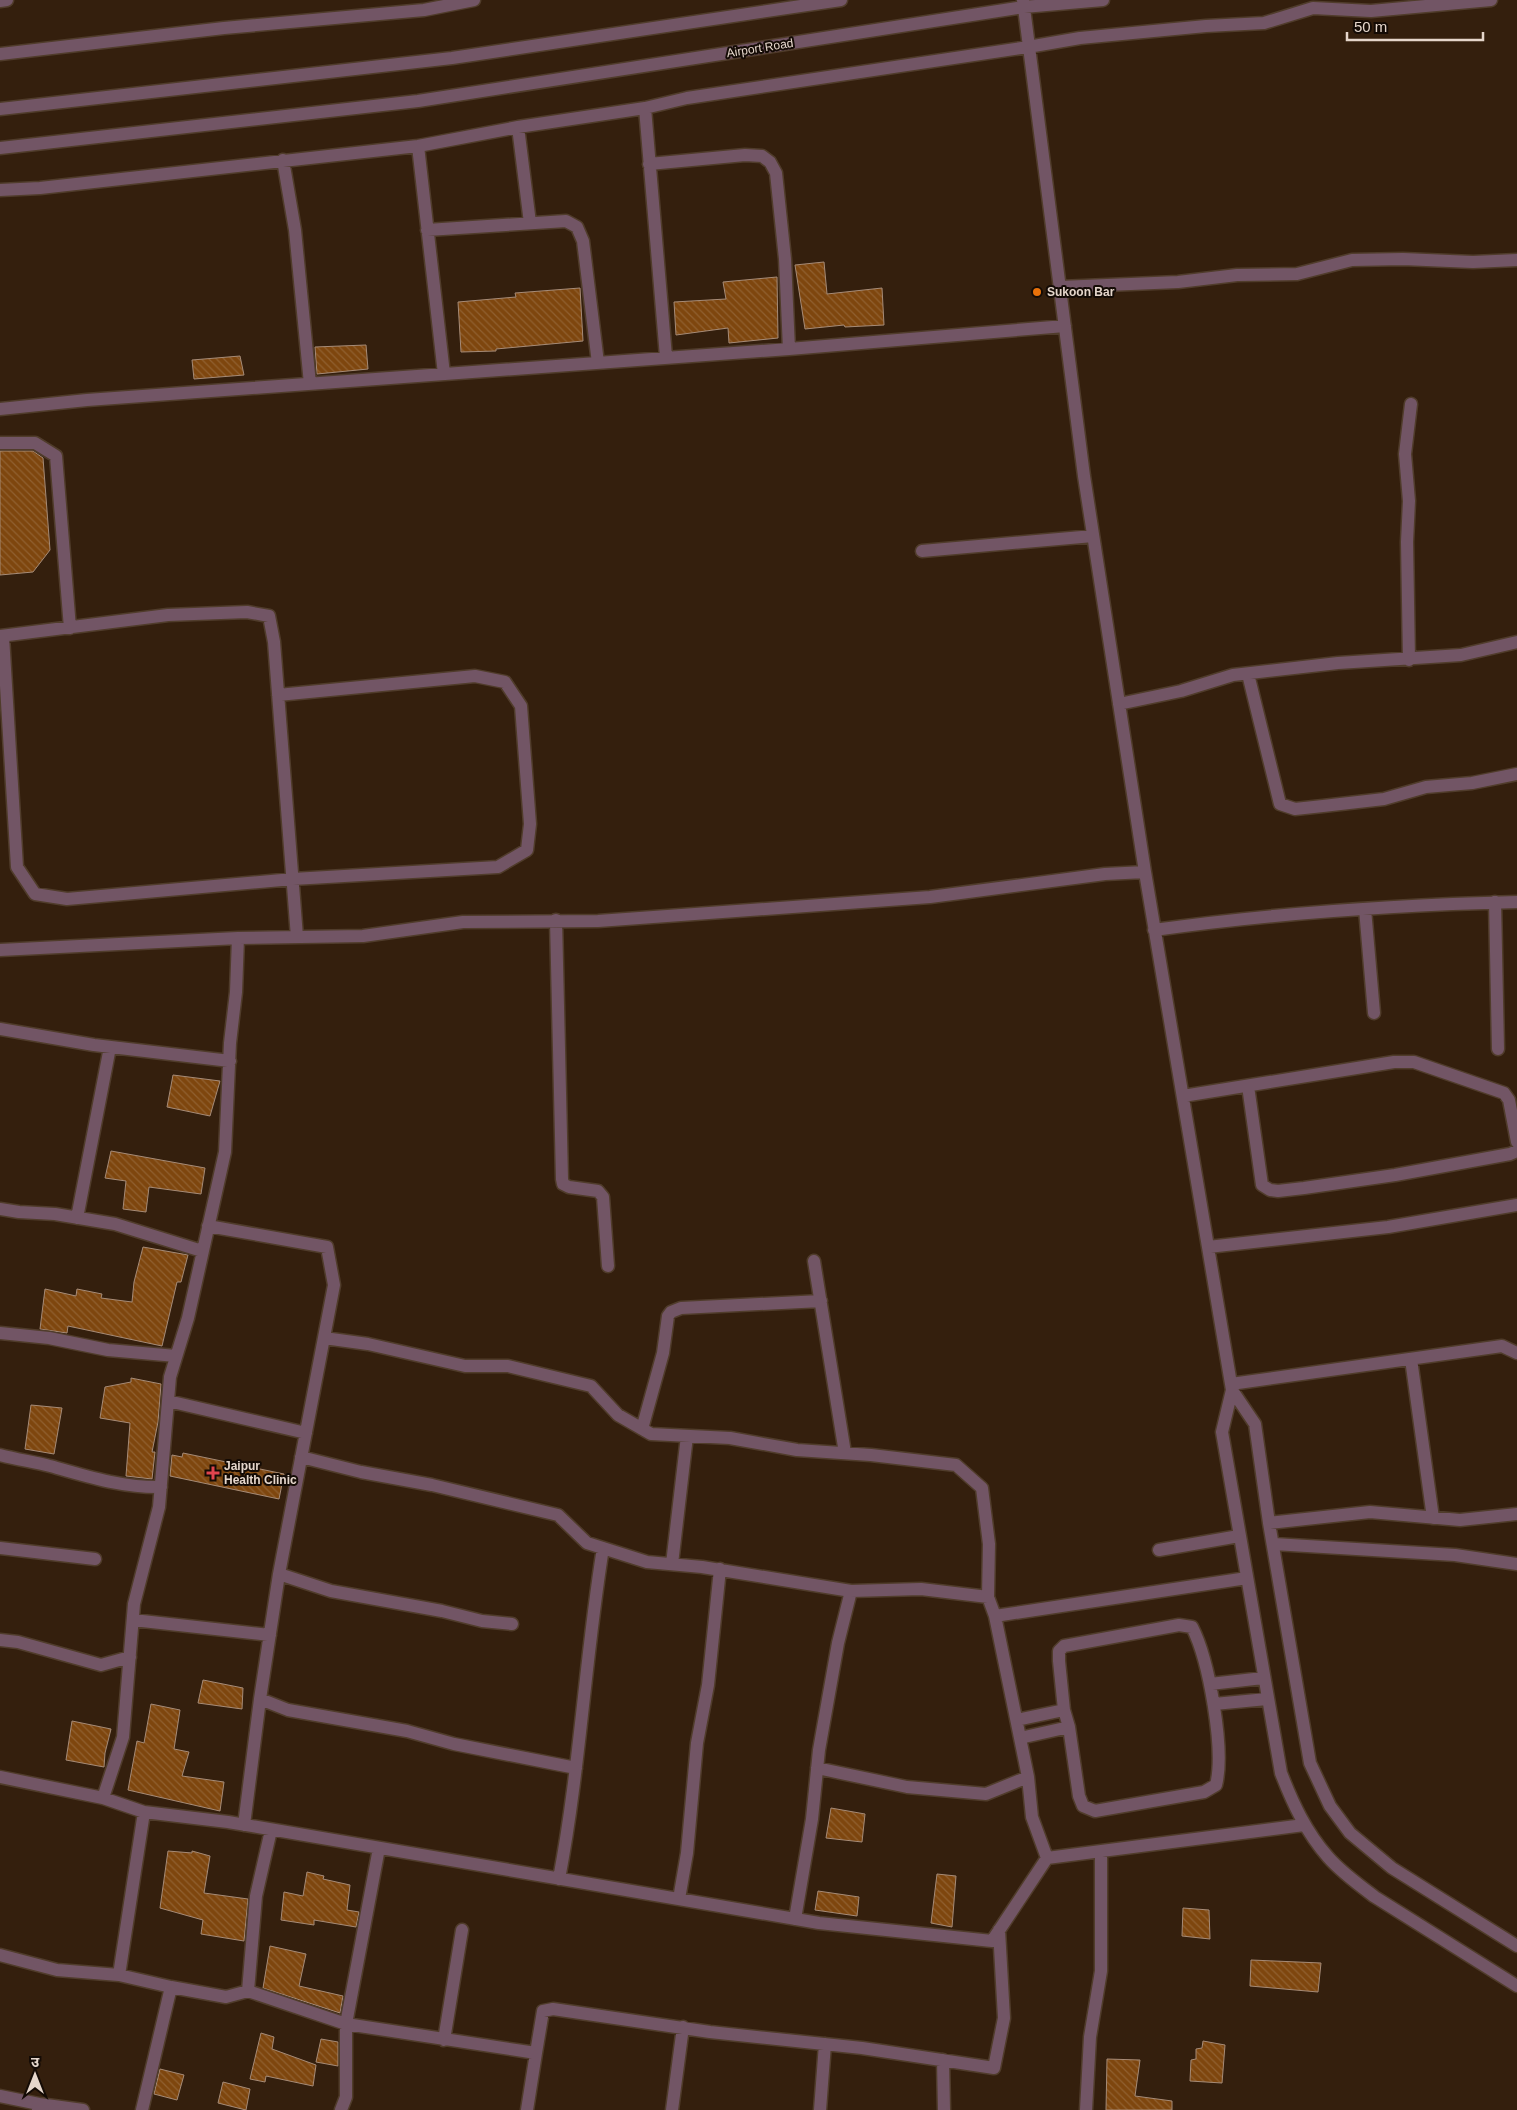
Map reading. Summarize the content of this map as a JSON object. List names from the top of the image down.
{
  "streets": {
    "street": ["Airport Road"]
  },
  "places": {
    "other": ["Sukoon Bar"],
    "health": ["Jaipur Health Clinic"]
  },
  "scale_bar": "50 m",
  "north": "top"
}
